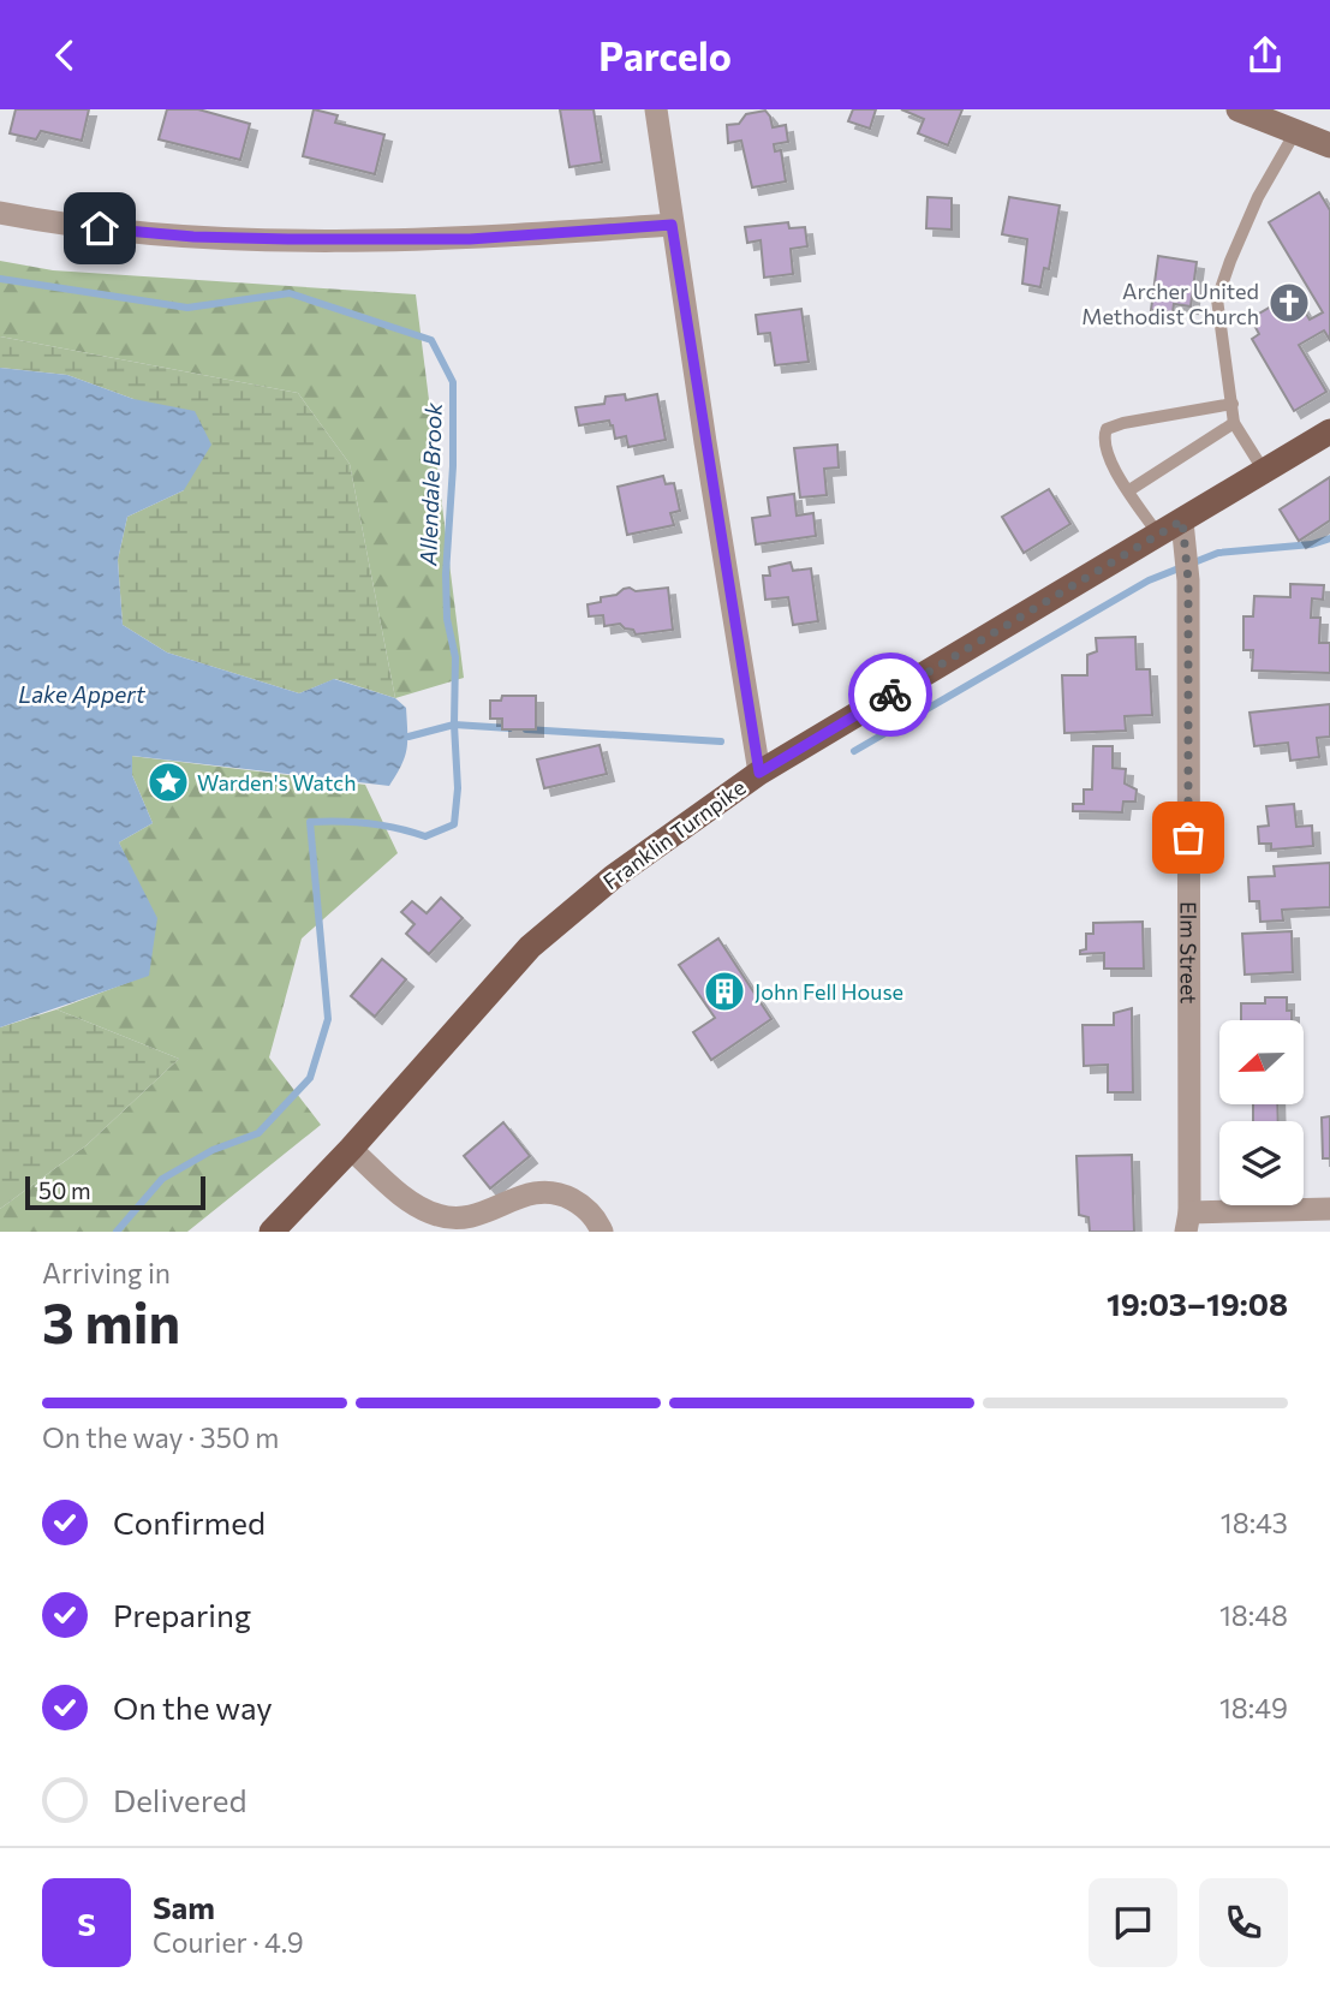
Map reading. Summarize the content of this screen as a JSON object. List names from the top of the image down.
{
  "streets": {
    "main road": ["Franklin Turnpike"],
    "street": ["Elm Street"]
  },
  "crossings": [
    ["Franklin Turnpike", "Elm Street"]
  ],
  "water": ["Allendale Brook", "Lake Appert"],
  "places": {
    "church": ["Archer United Methodist Church"],
    "place": ["Warden's Watch"],
    "building": ["John Fell House"]
  },
  "scale_bar": "50 m",
  "north": "left",
  "page": {
    "header": "Parcelo",
    "scale": "50 m",
    "heading": ["3 min", "Arriving in", "19:03–19:08"],
    "panel": ["Sam", "Courier · 4.9"],
    "bar": "On the way · 350 m",
    "list": [
      ["Confirmed", "18:43"],
      ["Preparing", "18:48"],
      ["On the way", "18:49"],
      "Delivered"
    ],
    "round": "S"
  }
}
